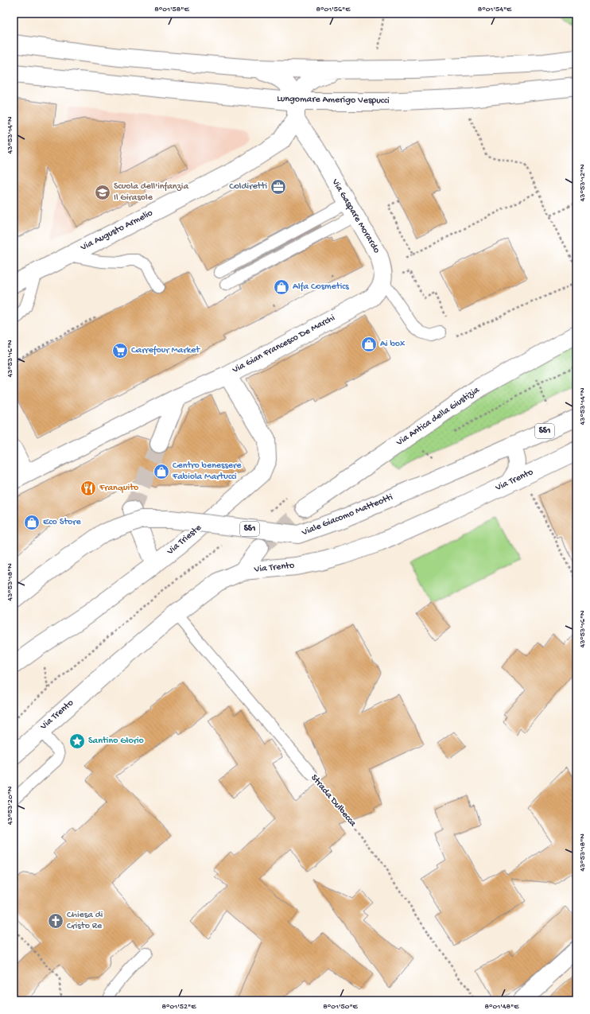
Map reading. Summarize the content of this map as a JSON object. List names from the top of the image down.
{
  "streets": {
    "main road": [
      "Lungomare Amerigo Vespucci",
      "Via Gaspare Morardo",
      "Via Augusto Armelio",
      "Via Gian Francesco De Marchi",
      "Via Antica della Giustizia",
      "SS1",
      "Via Trento",
      "Viale Giacomo Matteotti",
      "Via Trieste"
    ],
    "lane": ["Strada Dulbecca"]
  },
  "crossings": [
    ["Via Gaspare Morardo", "Via Augusto Armelio"],
    ["Via Gaspare Morardo", "Via Gian Francesco De Marchi"],
    ["Via Gian Francesco De Marchi", "Via Trieste"],
    ["Via Trento", "Strada Dulbecca"]
  ],
  "places": {
    "office": ["Coldiretti"],
    "school or university": ["Scuola dell'infanzia Il Girasole"],
    "shop": [
      "Alfa Cosmetics",
      "Ai box",
      "Centro benessere Fabiola Martucci",
      "Eco Store"
    ],
    "supermarket": ["Carrefour Market"],
    "restaurant": ["Franquito"],
    "place": ["Santino Glorio"],
    "church": ["Chiesa di Cristo Re"]
  },
  "coordinates": [
    "8°01'58\"E",
    "8°01'56\"E",
    "8°01'54\"E",
    "43°53'14\"N",
    "43°53'12\"N",
    "43°53'16\"N",
    "43°53'18\"N",
    "43°53'20\"N",
    "8°01'52\"E",
    "8°01'50\"E",
    "8°01'48\"E"
  ]
}
